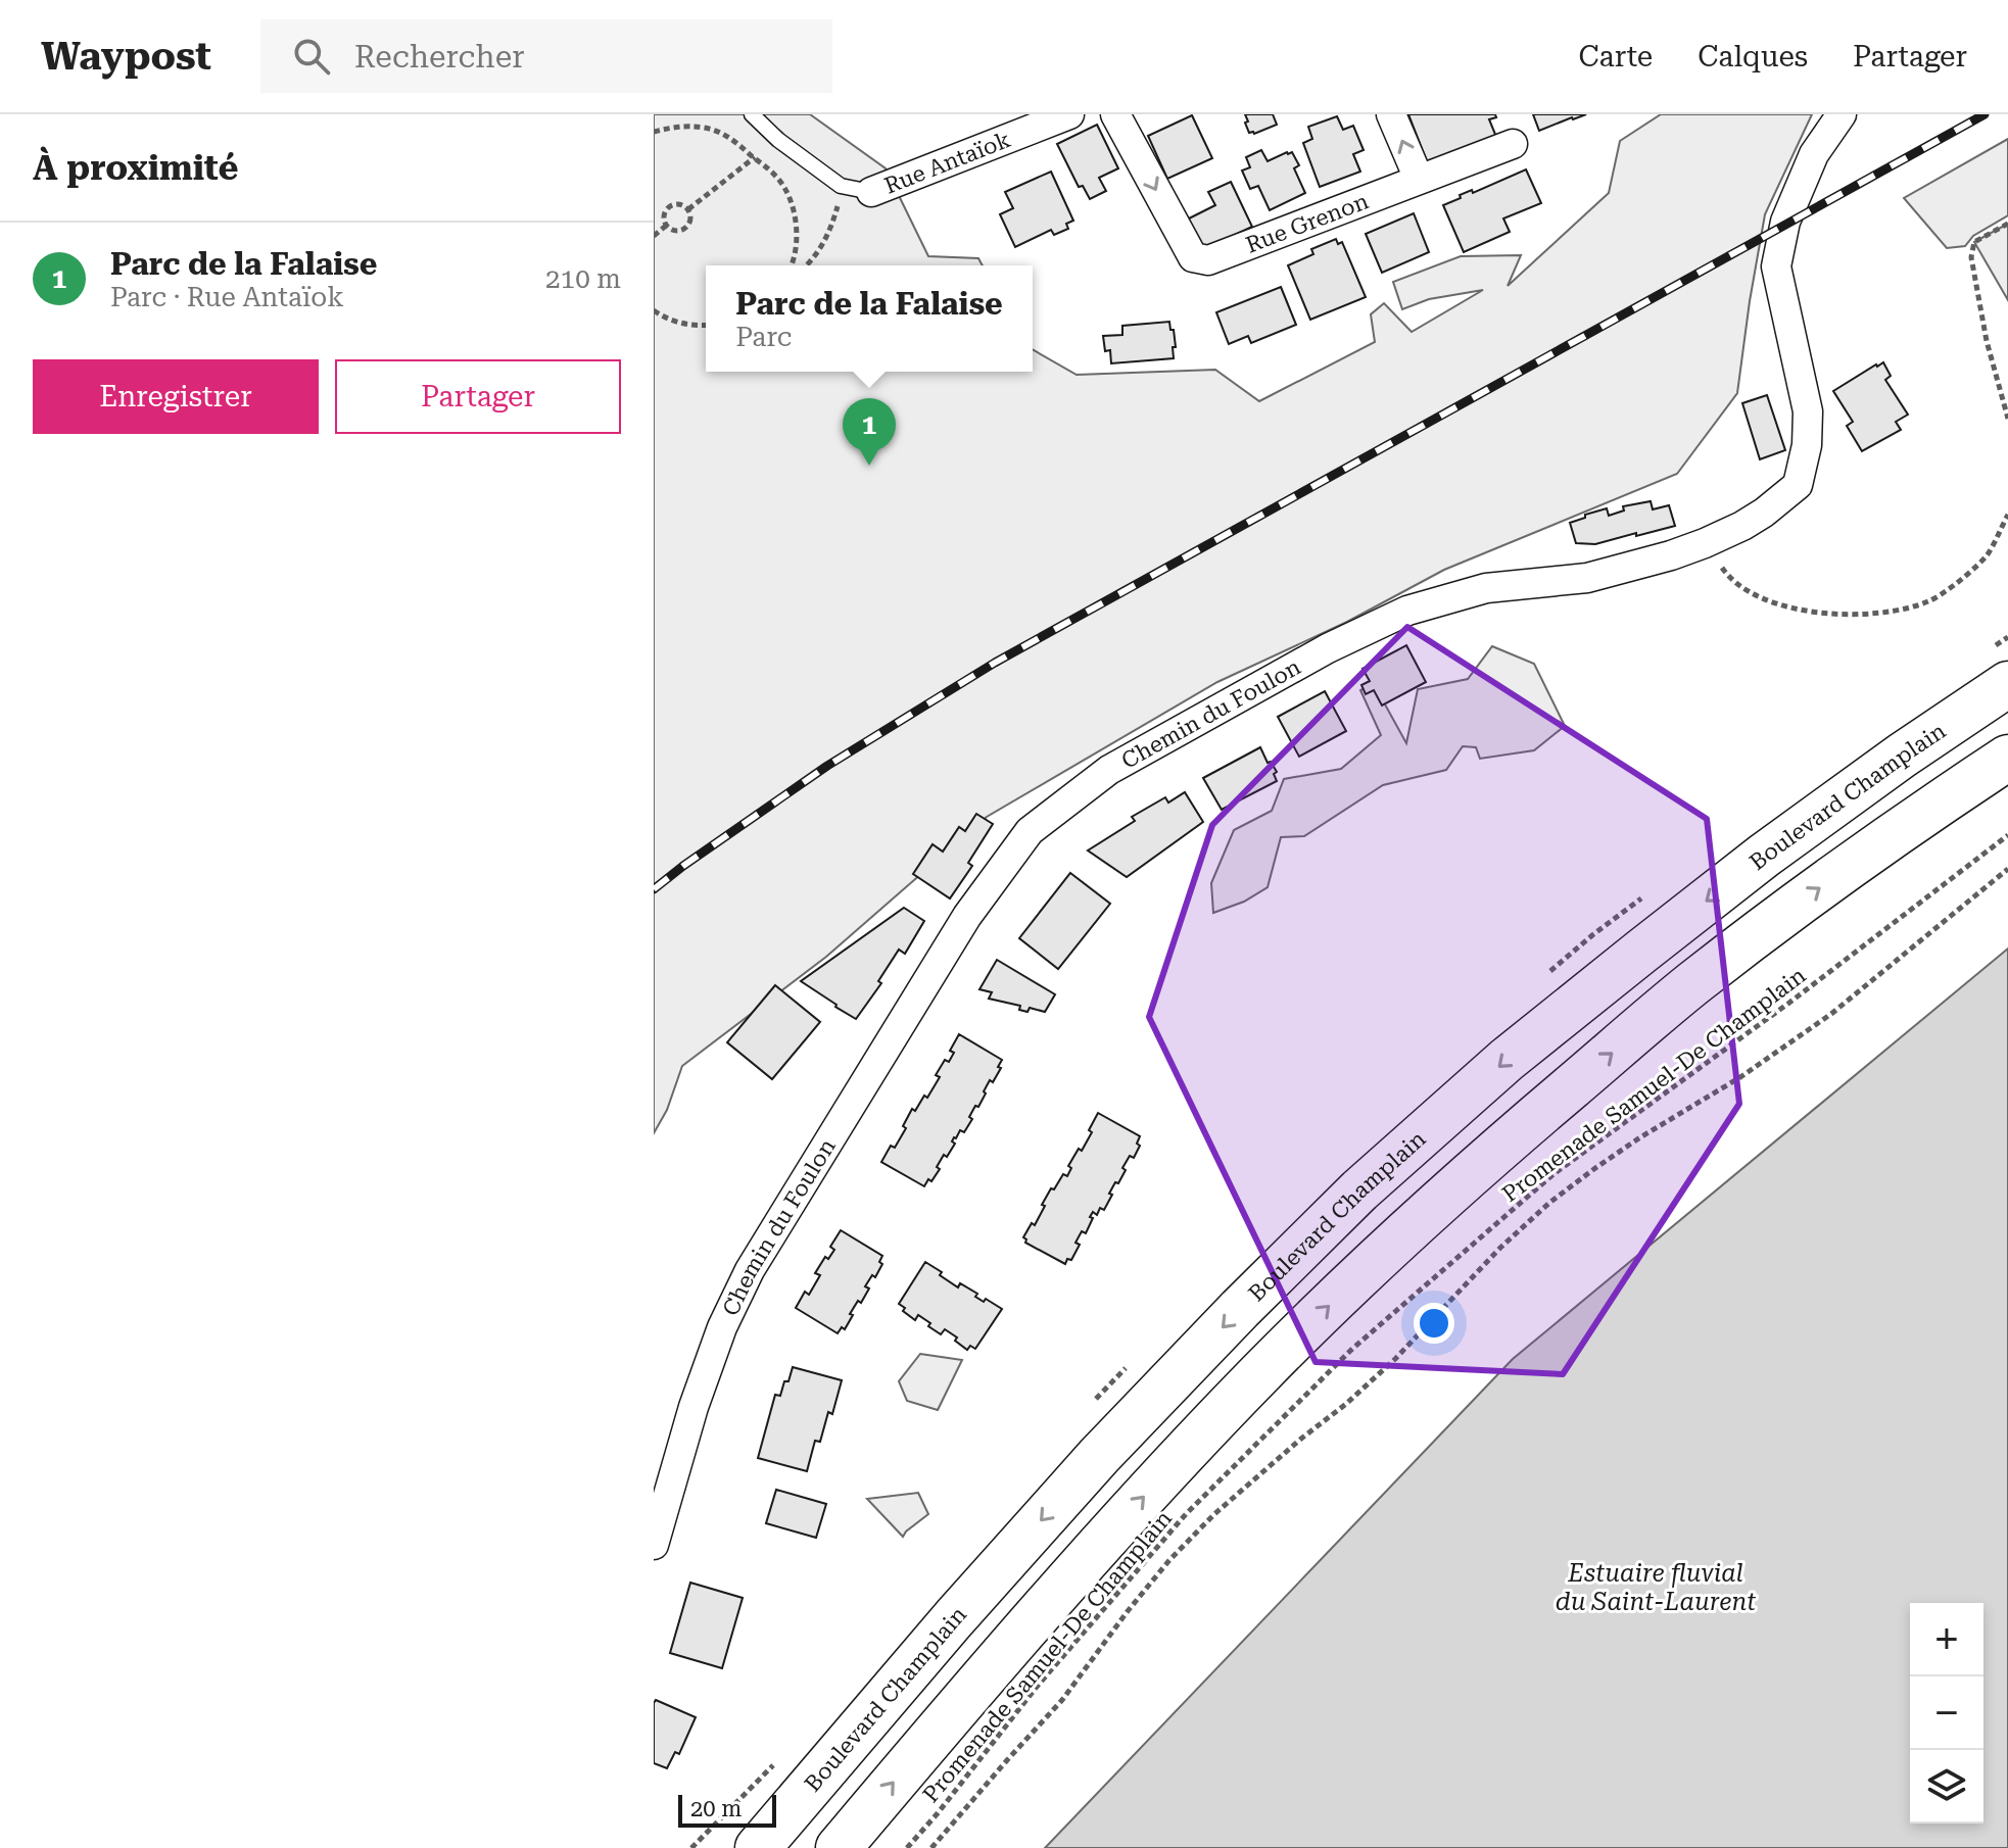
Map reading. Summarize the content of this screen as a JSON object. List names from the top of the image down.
{
  "streets": {
    "main road": ["Boulevard Champlain"],
    "street": ["Rue Antaïok", "Rue Grenon", "Chemin du Foulon"],
    "path": ["Promenade Samuel-De Champlain"]
  },
  "water": ["Estuaire fluvial du Saint-Laurent"],
  "scale_bar": "20 m",
  "page": {
    "header": "Waypost",
    "search": "Rechercher",
    "nav": ["Carte", "Calques", "Partager"],
    "heading": "À proximité",
    "list": [
      {
        "mark": "1",
        "name": "Parc de la Falaise",
        "note": "Parc · Rue Antaïok",
        "value": "210 m"
      }
    ],
    "popup": ["Parc de la Falaise", "Parc"],
    "buttons": ["Enregistrer", "Partager"],
    "pins": "1",
    "map_buttons": ["+", "−"],
    "scale": "20 m"
  }
}
